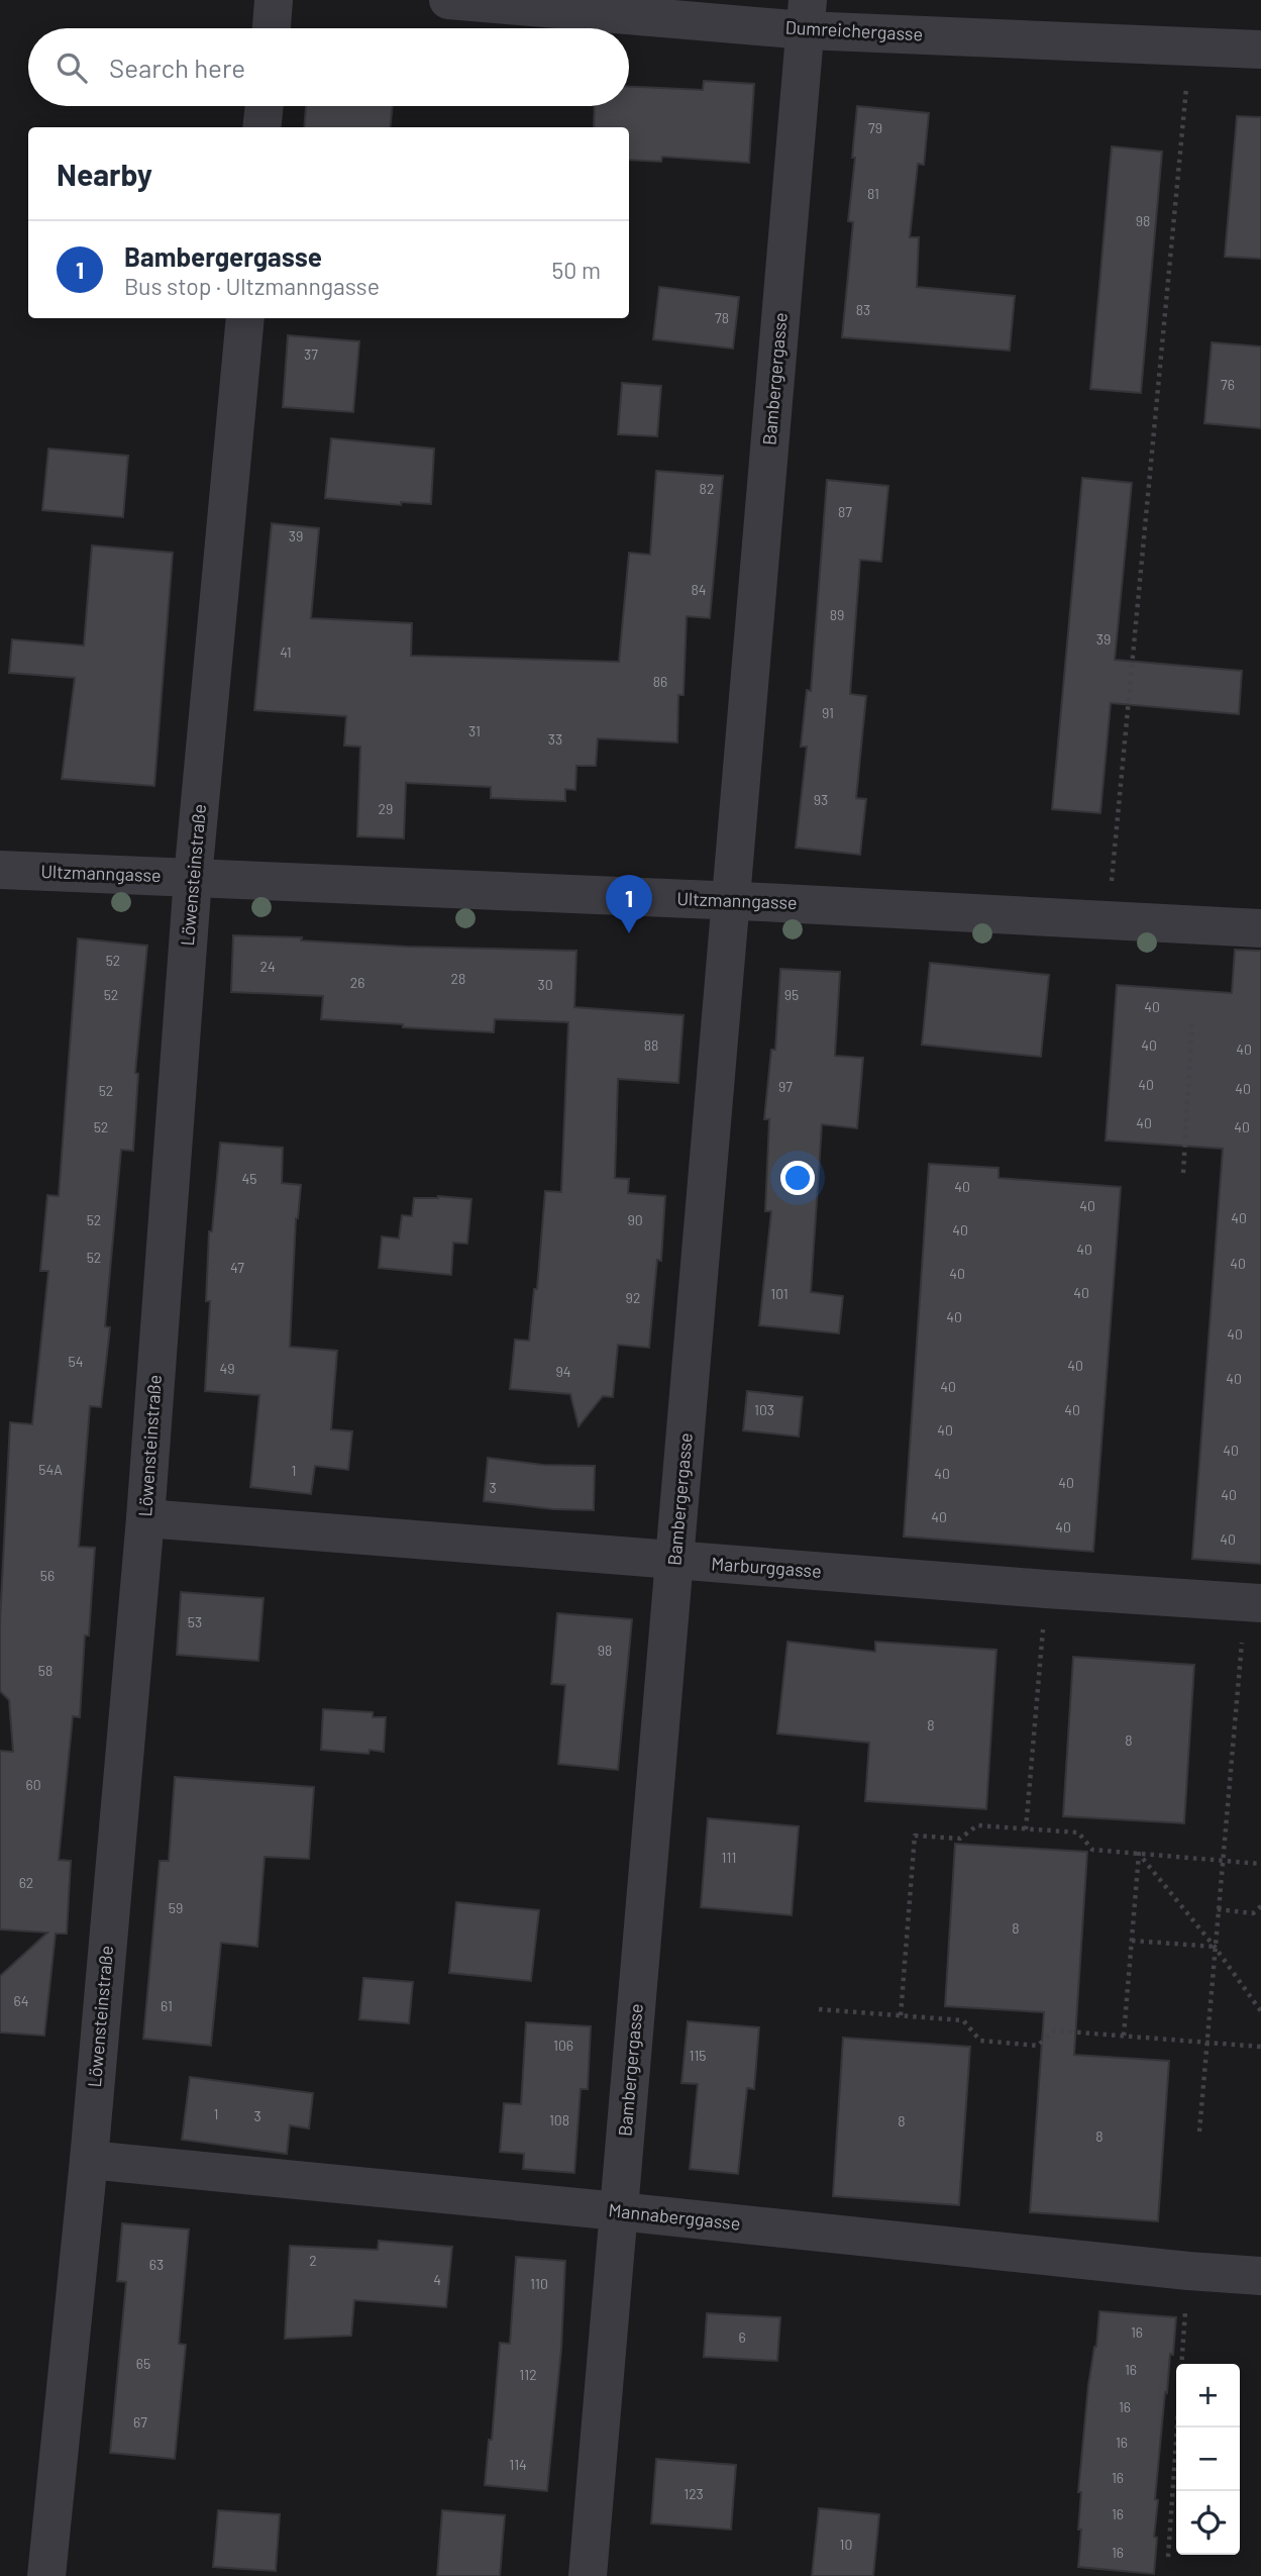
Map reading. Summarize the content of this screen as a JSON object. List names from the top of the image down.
{
  "streets": {
    "street": [
      "Dumreichergasse",
      "Bambergergasse",
      "Ultzmanngasse",
      "Löwensteinstraße",
      "Marburggasse",
      "Mannaberggasse"
    ]
  },
  "crossings": [
    ["Dumreichergasse", "Bambergergasse"],
    ["Bambergergasse", "Ultzmanngasse"],
    ["Bambergergasse", "Marburggasse"],
    ["Bambergergasse", "Mannaberggasse"],
    ["Ultzmanngasse", "Löwensteinstraße"],
    ["Löwensteinstraße", "Marburggasse"],
    ["Löwensteinstraße", "Mannaberggasse"]
  ],
  "house_numbers": [
    "79",
    "81",
    "98",
    "83",
    "78",
    "37",
    "76",
    "82",
    "87",
    "39",
    "84",
    "89",
    "39",
    "41",
    "86",
    "91",
    "31",
    "33",
    "93",
    "29",
    "52",
    "24",
    "28",
    "26",
    "30",
    "52",
    "95",
    "40",
    "88",
    "40",
    "40",
    "40",
    "97",
    "40",
    "52",
    "40",
    "52",
    "40",
    "45",
    "40",
    "40",
    "40",
    "52",
    "90",
    "40",
    "40",
    "52",
    "40",
    "47",
    "40",
    "40",
    "101",
    "92",
    "40",
    "40",
    "54",
    "40",
    "49",
    "94",
    "40",
    "40",
    "103",
    "40",
    "40",
    "40",
    "54A",
    "1",
    "40",
    "40",
    "3",
    "40",
    "40",
    "40",
    "40",
    "56",
    "53",
    "98",
    "58",
    "8",
    "8",
    "60",
    "111",
    "62",
    "59",
    "8",
    "64",
    "61",
    "106",
    "115",
    "1",
    "3",
    "108",
    "8",
    "8",
    "2",
    "63",
    "4",
    "110",
    "16",
    "6",
    "65",
    "16",
    "112",
    "16",
    "67",
    "16",
    "114",
    "16",
    "123",
    "16",
    "10",
    "16"
  ],
  "page": {
    "search": "Search here",
    "heading": "Nearby",
    "list": [
      {
        "mark": "1",
        "name": "Bambergergasse",
        "note": "Bus stop · Ultzmanngasse",
        "value": "50 m"
      }
    ],
    "pins": "1",
    "map_buttons": ["+", "−"]
  }
}
